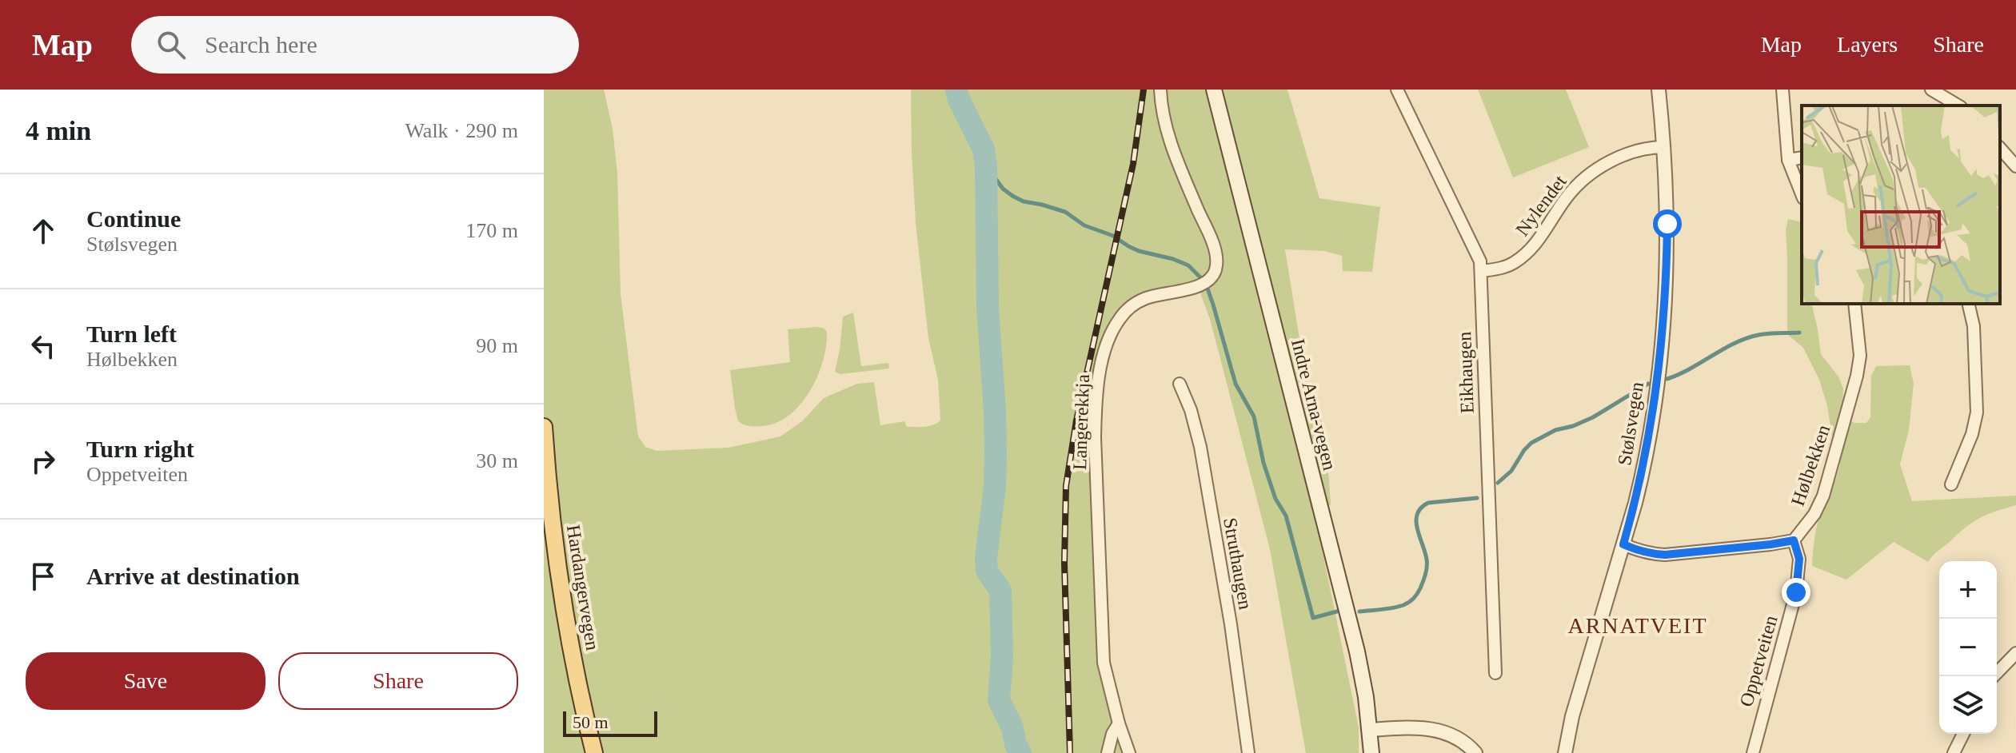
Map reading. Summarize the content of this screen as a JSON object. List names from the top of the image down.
{
  "streets": {
    "main road": ["Indre Arna-vegen", "Hardangervegen"],
    "street": [
      "Nylendet",
      "Eikhaugen",
      "Langerekkja",
      "Stølsvegen",
      "Hølbekken",
      "Struthaugen",
      "Oppetveiten"
    ]
  },
  "crossings": [
    ["Nylendet", "Eikhaugen"],
    ["Nylendet", "Stølsvegen"],
    ["Hølbekken", "Oppetveiten"]
  ],
  "districts": ["ARNATVEIT"],
  "scale_bar": "50 m",
  "page": {
    "header": "Map",
    "search": "Search here",
    "nav": ["Map", "Layers", "Share"],
    "heading": ["4 min", "Walk · 290 m"],
    "list": [
      ["Continue", "Stølsvegen", "170 m"],
      ["Turn left", "Hølbekken", "90 m"],
      ["Turn right", "Oppetveiten", "30 m"],
      "Arrive at destination"
    ],
    "map_buttons": ["+", "−"],
    "buttons": ["Save", "Share"],
    "scale": "50 m"
  }
}
